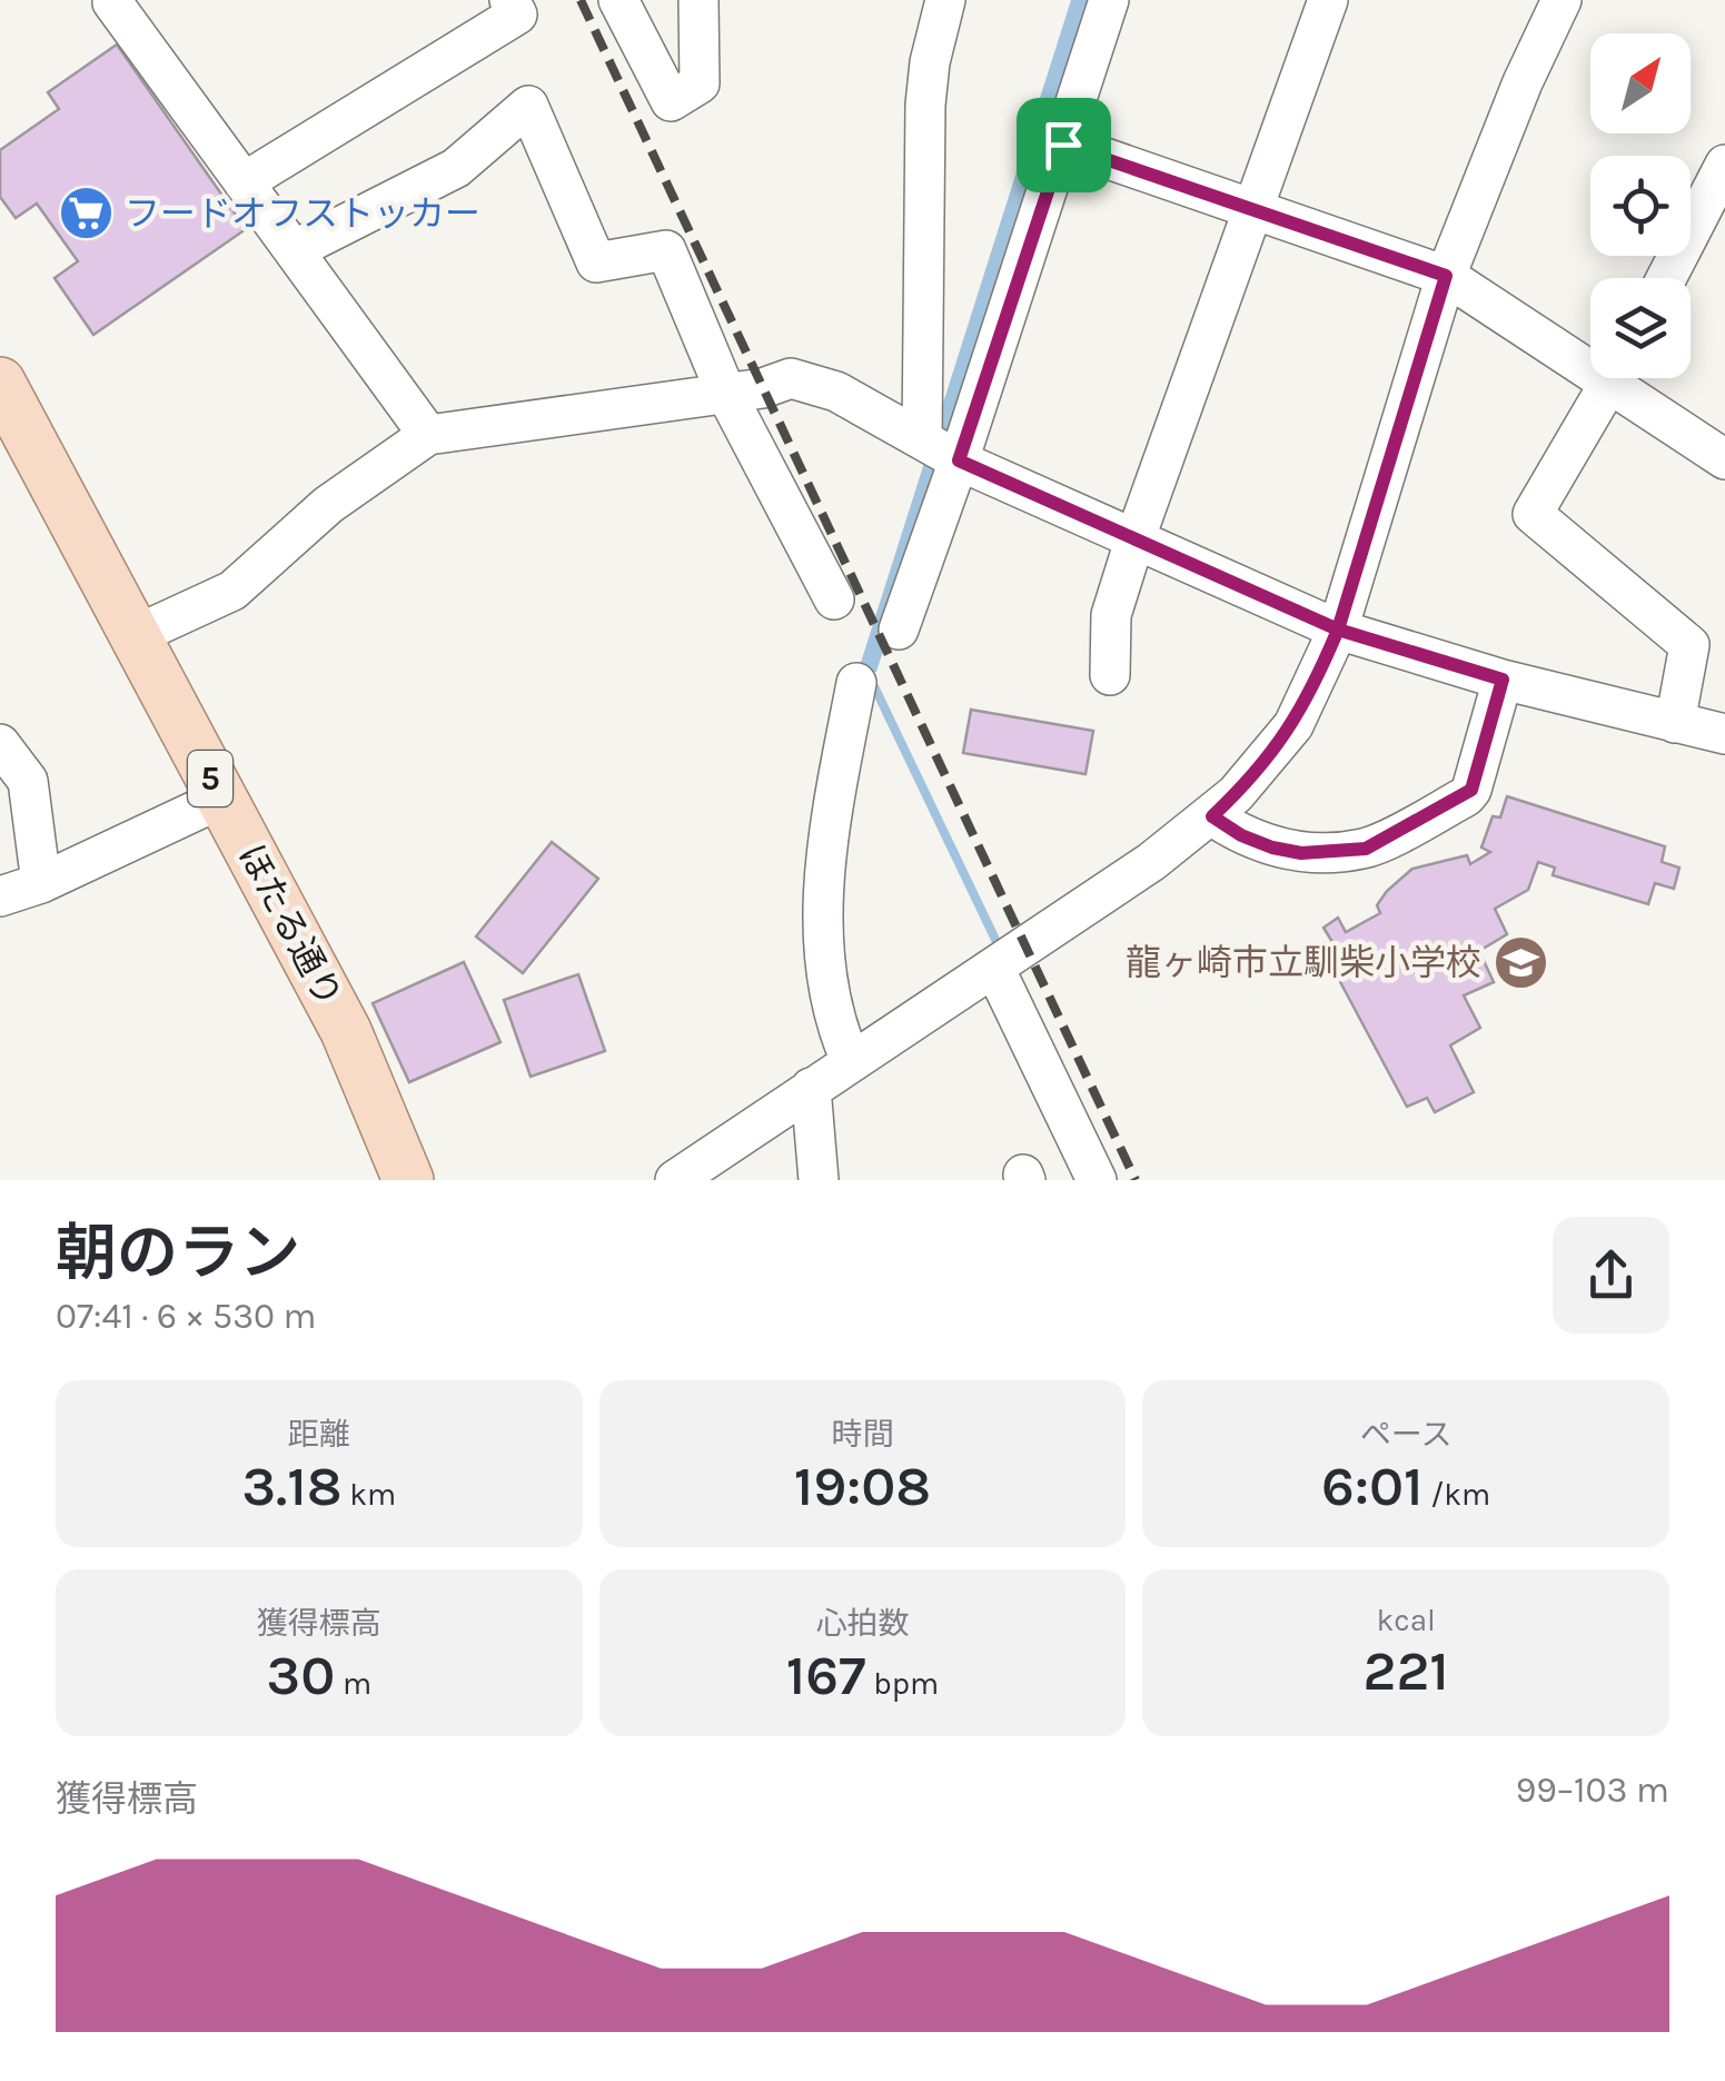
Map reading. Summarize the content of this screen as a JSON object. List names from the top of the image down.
{
  "streets": {
    "main road": ["5", "ほたる通り"]
  },
  "places": {
    "supermarket": ["フードオフストッカー"],
    "school or university": ["龍ヶ崎市立馴柴小学校"]
  },
  "north": "top right",
  "page": {
    "heading": ["朝のラン", "07:41 · 6 × 530 m"],
    "stats": [
      ["距離", "3.18 km"],
      ["時間", "19:08"],
      ["ペース", "6:01 /km"],
      ["獲得標高", "30 m"],
      ["心拍数", "167 bpm"],
      ["kcal", "221"]
    ],
    "chart": ["獲得標高", "99–103 m"]
  }
}
